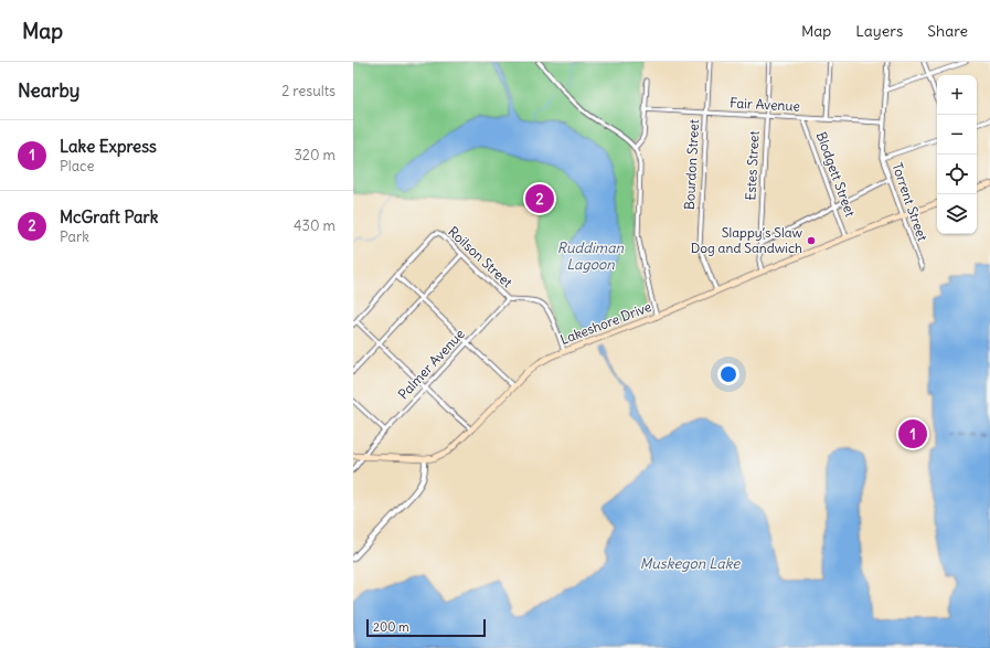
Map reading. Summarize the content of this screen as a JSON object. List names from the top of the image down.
{
  "streets": {
    "main road": ["Lakeshore Drive"],
    "street": [
      "Fair Avenue",
      "Bourdon Street",
      "Estes Street",
      "Blodgett Street",
      "Torrent Street",
      "Roilson Street",
      "Palmer Avenue"
    ]
  },
  "crossings": [
    ["Fair Avenue", "Bourdon Street"],
    ["Fair Avenue", "Estes Street"],
    ["Fair Avenue", "Blodgett Street"],
    ["Fair Avenue", "Torrent Street"],
    ["Bourdon Street", "Lakeshore Drive"],
    ["Estes Street", "Lakeshore Drive"],
    ["Blodgett Street", "Lakeshore Drive"],
    ["Torrent Street", "Lakeshore Drive"],
    ["Roilson Street", "Palmer Avenue"]
  ],
  "water": ["Ruddiman Lagoon", "Muskegon Lake"],
  "places": ["Slappy’s Slaw Dog and Sandwich"],
  "scale_bar": "200 m",
  "page": {
    "header": "Map",
    "nav": ["Map", "Layers", "Share"],
    "heading": ["Nearby", "2 results"],
    "map_buttons": ["+", "−"],
    "list": [
      {
        "mark": "1",
        "name": "Lake Express",
        "note": "Place",
        "value": "320 m"
      },
      {
        "mark": "2",
        "name": "McGraft Park",
        "note": "Park",
        "value": "430 m"
      }
    ],
    "pins": ["2", "1"],
    "scale": "200 m"
  }
}
